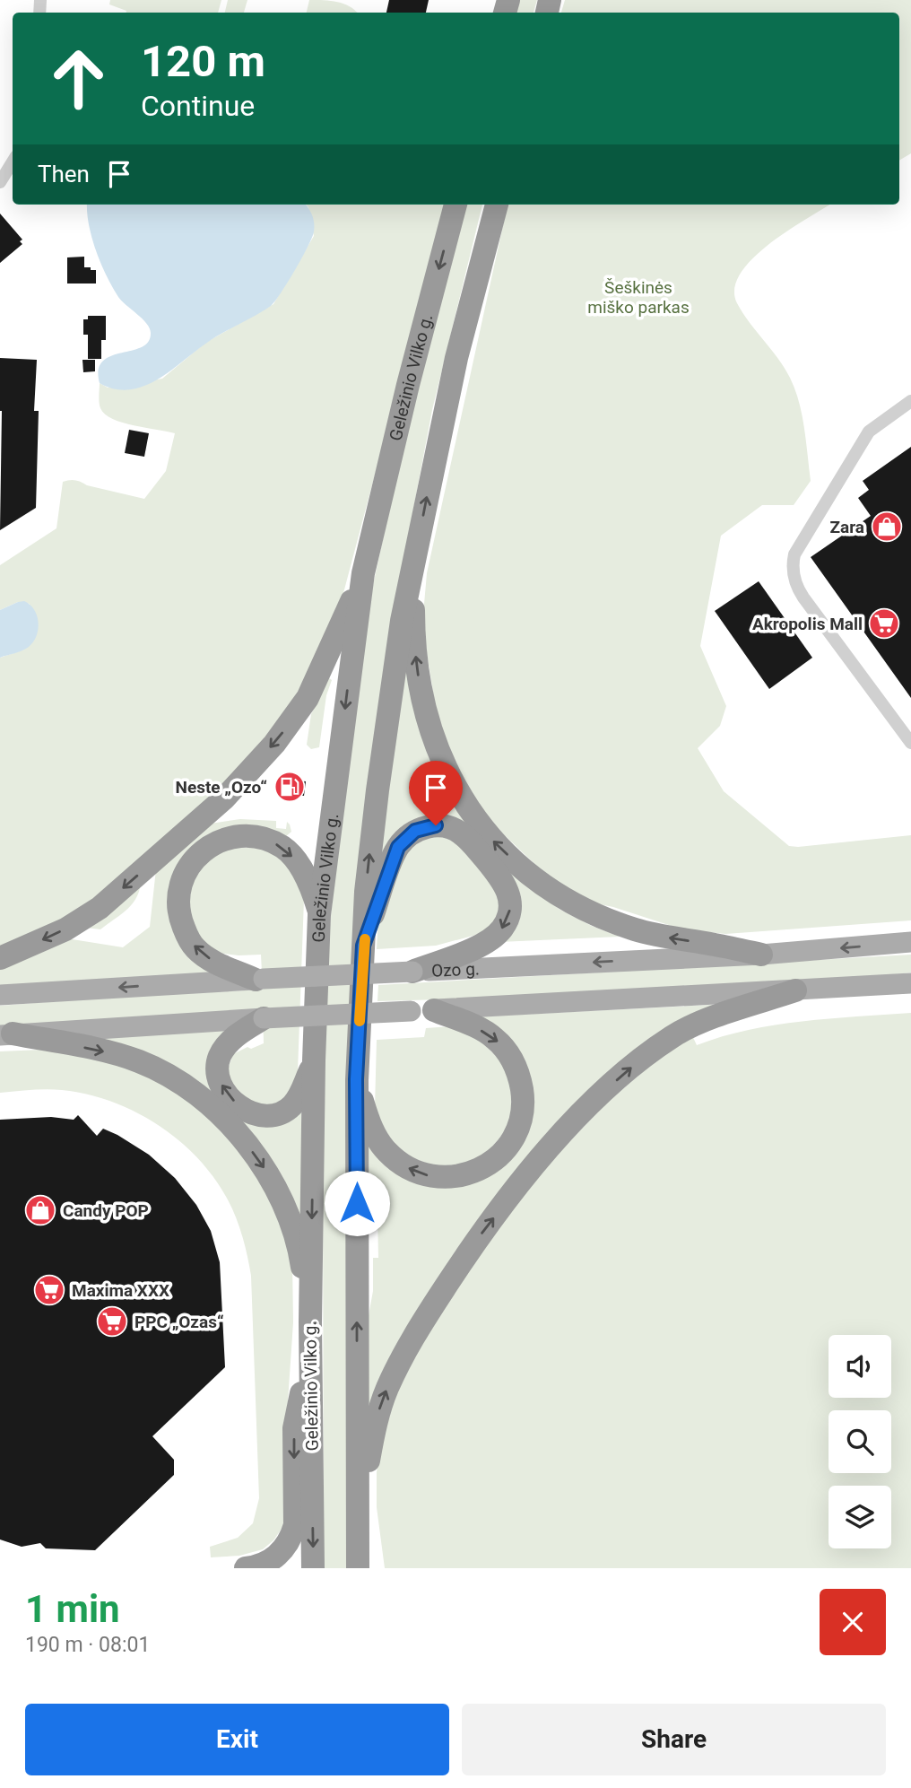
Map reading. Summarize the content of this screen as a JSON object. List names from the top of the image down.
{
  "streets": {
    "highway": ["Geležinio Vilko g."],
    "main road": ["Ozo g."]
  },
  "parks": ["Šeškinės miško parkas"],
  "places": {
    "shop": ["Zara", "Candy POP"],
    "supermarket": ["Akropolis Mall", "Maxima XXX", "PPC „Ozas“"],
    "fuel station": ["Neste „Ozo“"]
  },
  "page": {
    "turn": ["120 m", "Continue"],
    "then": "Then",
    "heading": ["1 min", "190 m · 08:01"],
    "buttons": ["Exit", "Share"]
  }
}
